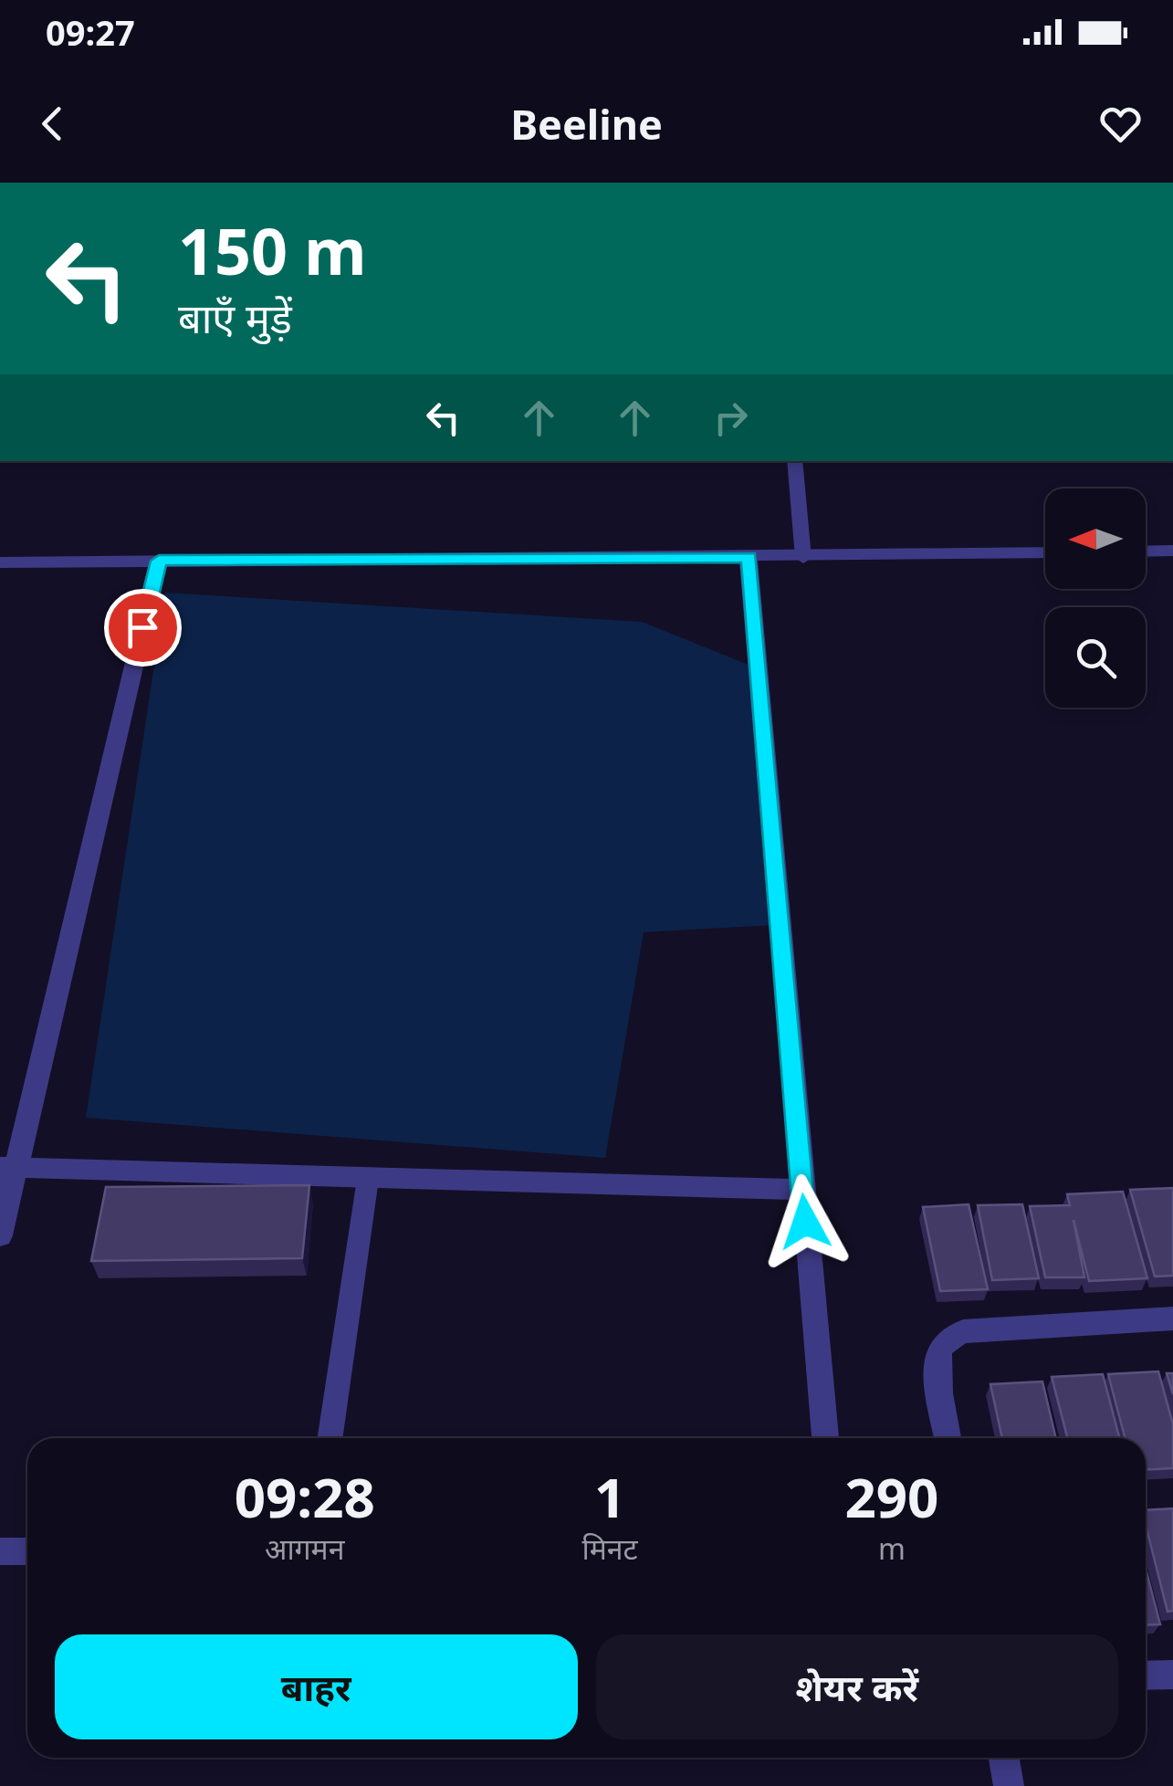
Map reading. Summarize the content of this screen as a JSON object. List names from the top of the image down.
{
  "north": "left",
  "page": {
    "status": "09:27",
    "header": "Beeline",
    "turn": ["150 m", "बाएँ मुड़ें"],
    "eta": [
      "09:28",
      "आगमन",
      "1",
      "मिनट",
      "290",
      "m"
    ],
    "buttons": ["बाहर", "शेयर करें"]
  }
}
